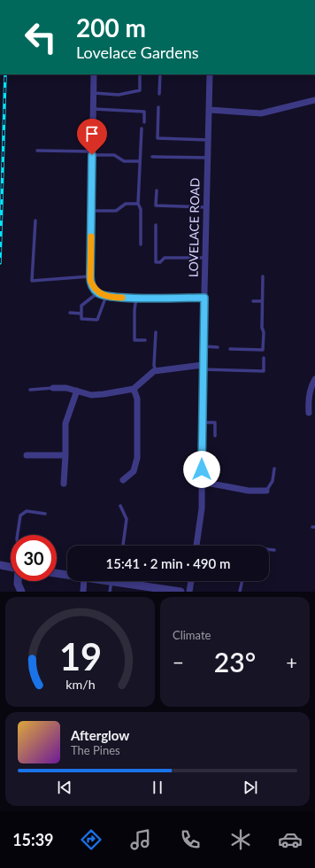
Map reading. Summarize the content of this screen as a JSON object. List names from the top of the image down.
{
  "streets": {
    "street": ["LOVELACE ROAD"]
  },
  "page": {
    "turn": ["200 m", "Lovelace Gardens"],
    "limit": "30",
    "trip": "15:41 · 2 min · 490 m",
    "tile": "Climate",
    "heat": ["−", "23°", "+"],
    "song": ["Afterglow", "The Pines"],
    "tabs": "15:39",
    "gauge": ["19", "km/h"]
  }
}
